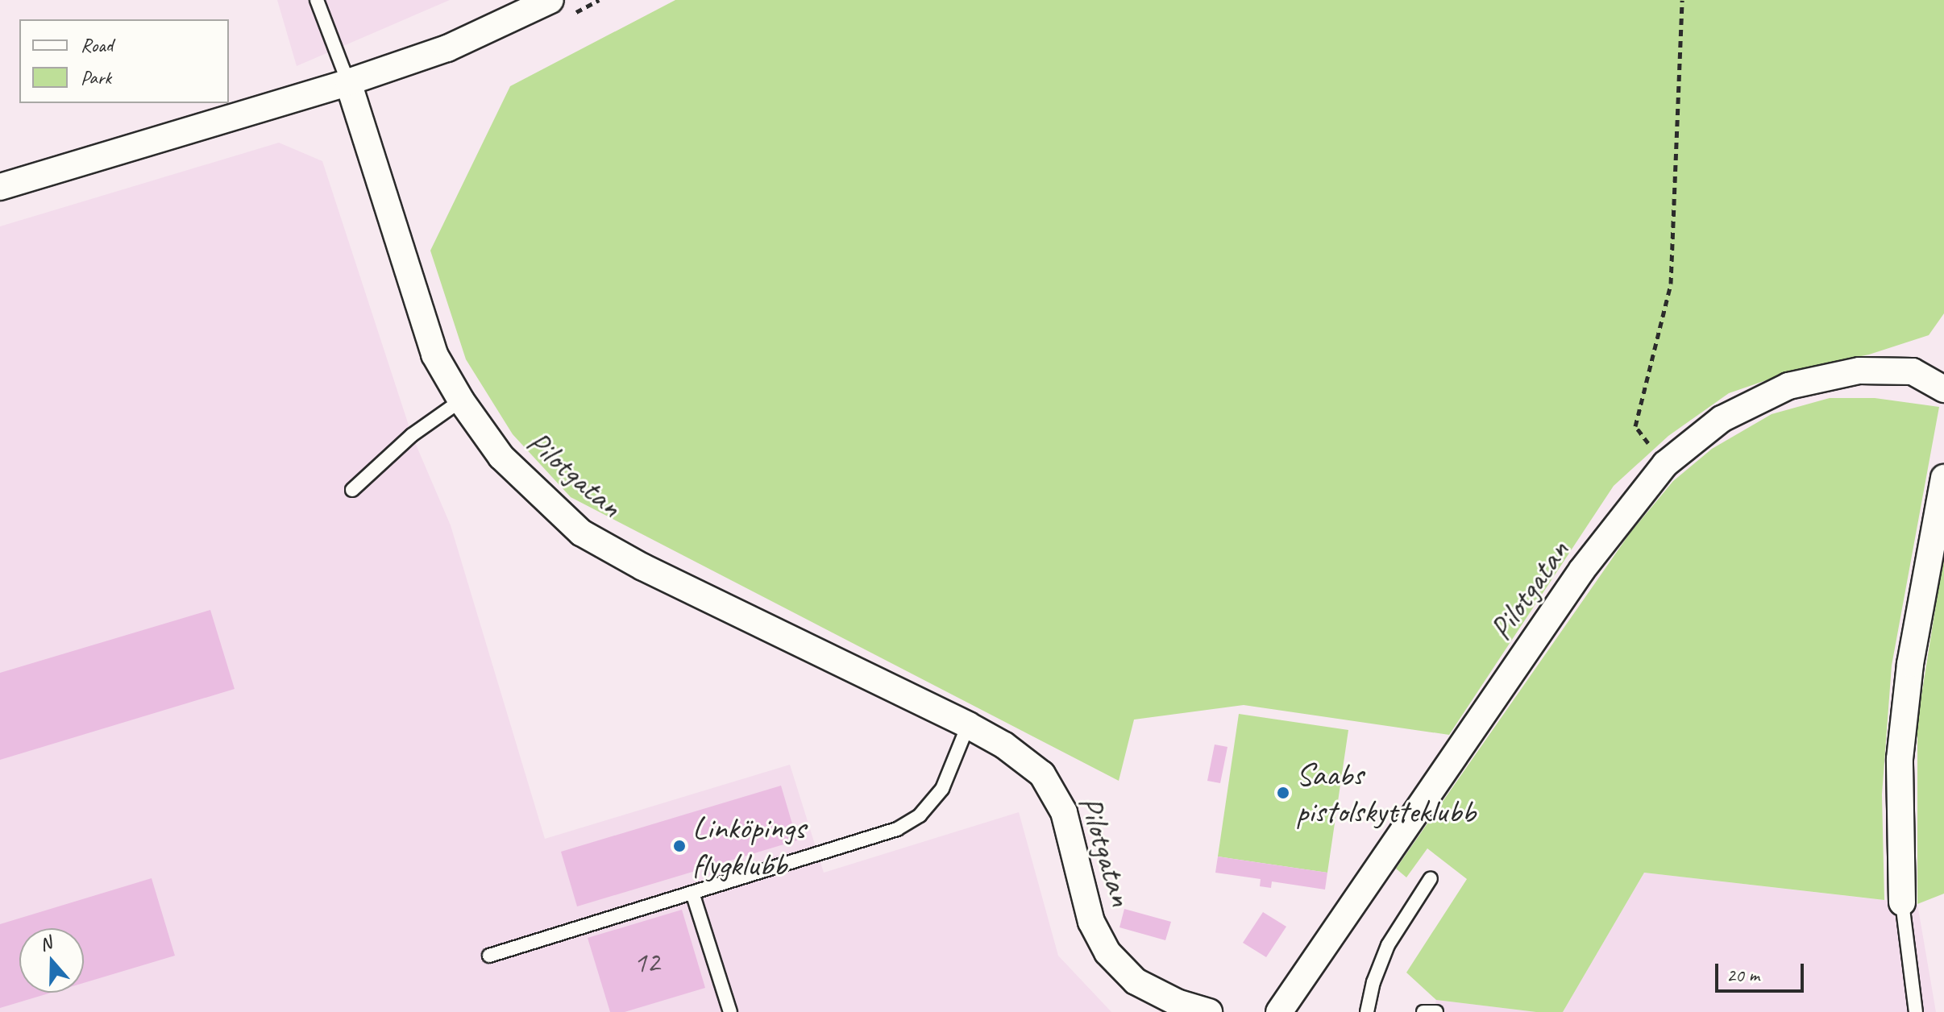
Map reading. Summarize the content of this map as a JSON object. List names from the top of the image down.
{
  "streets": {
    "street": ["Pilotgatan"]
  },
  "places": ["Saabs pistolskytteklubb", "Linköpings flygklubb"],
  "house_numbers": ["12"],
  "legend": ["Road", "Park"],
  "scale_bar": "20 m",
  "north": "top"
}
